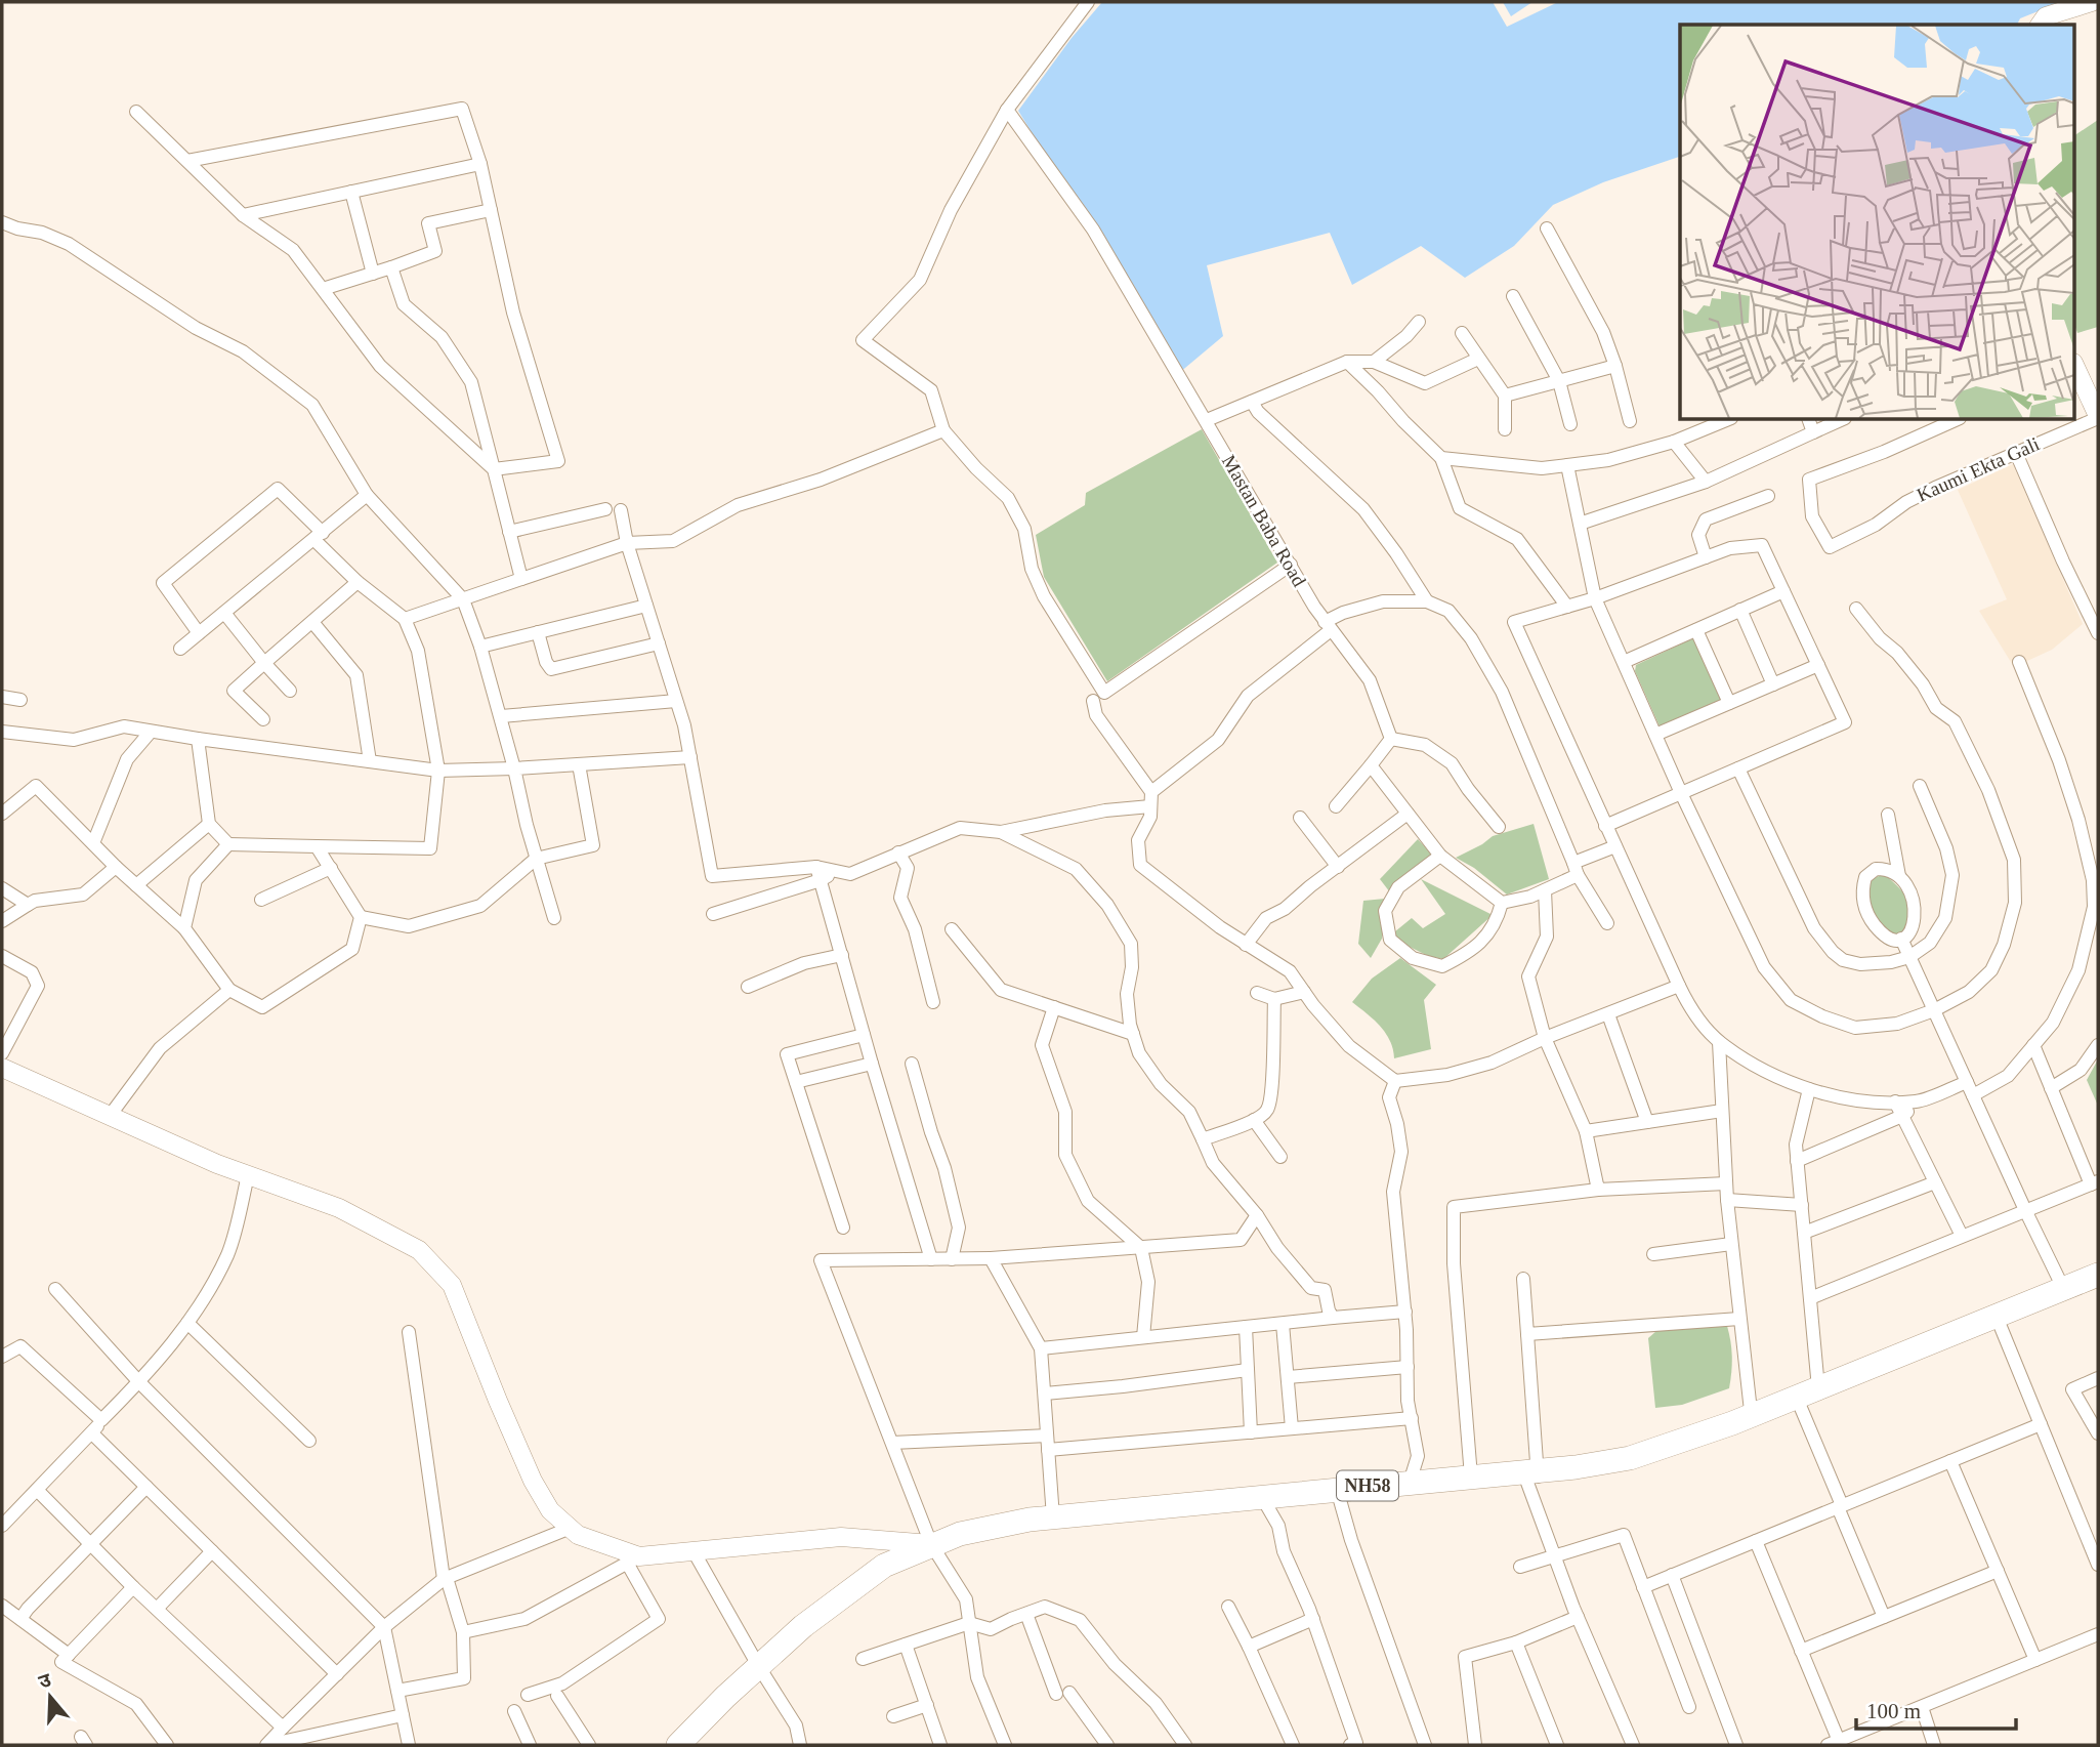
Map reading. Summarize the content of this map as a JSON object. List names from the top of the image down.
{
  "streets": {
    "highway": ["NH58"],
    "street": ["Kaumi Ekta Gali", "Mastan Baba Road"]
  },
  "scale_bar": "100 m",
  "north": "top"
}
